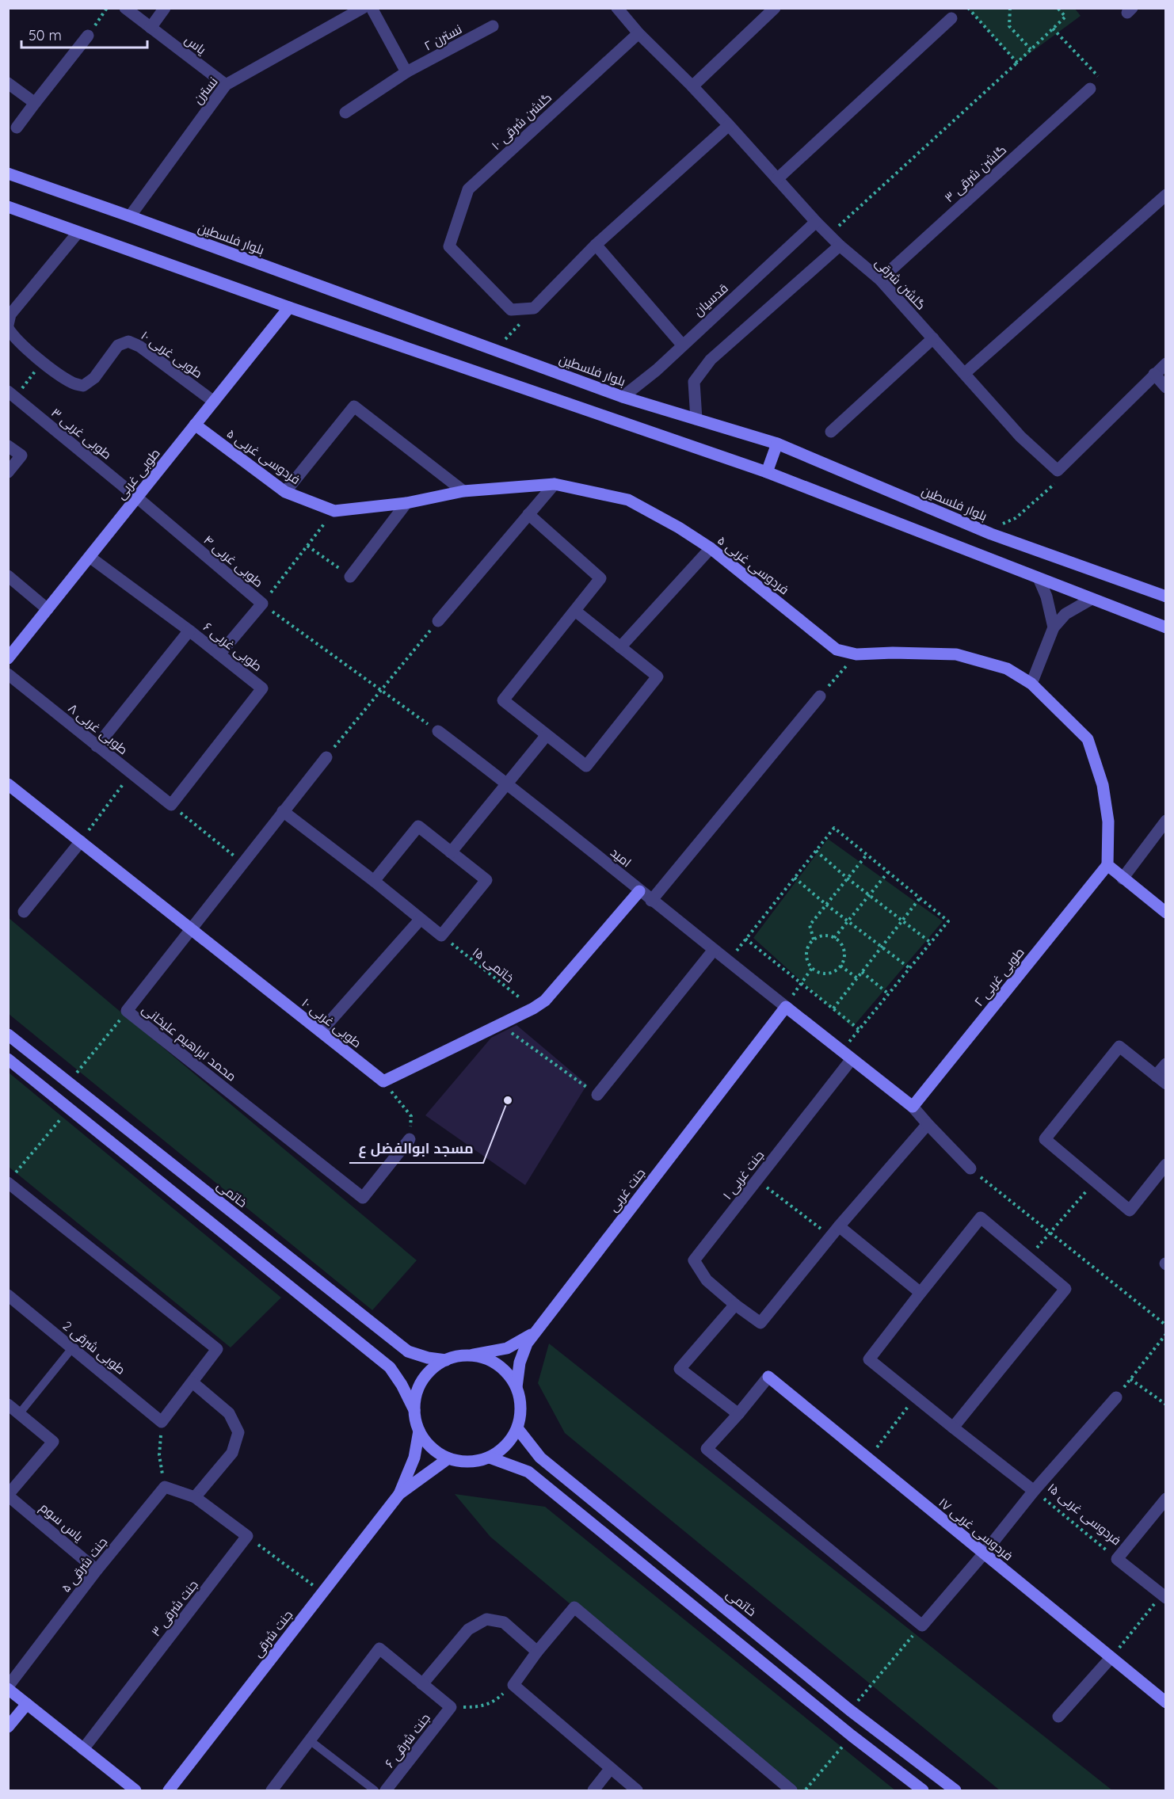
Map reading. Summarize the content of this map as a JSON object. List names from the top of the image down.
{
  "streets": {
    "main road": [
      "بلوار فلسطین",
      "طوبی غربی ۱۰",
      "فردوسی غربی ۵",
      "طوبی غربی",
      "طوبی غربی ۲",
      "جنت غربی",
      "خاتمی",
      "فردوسی غربی ۱۷",
      "جنت شرقی"
    ],
    "street": [
      "نسترن ۲",
      "یاس",
      "نسترن",
      "گلشن شرقی ۱۰",
      "گلشن شرقی ۳",
      "گلشن شرقی",
      "قدسیان",
      "طوبی غربی ۳",
      "طوبی غربی ۴",
      "طوبی غربی ۶",
      "طوبی غربی ۸",
      "امید",
      "محمد ابراهیم علیخانی",
      "جنت غربی ۱",
      "طوبی شرقی 2",
      "فردوسی غربی ۱۵",
      "یاس سوم",
      "جنت شرقی ۵",
      "جنت شرقی ۳",
      "جنت شرقی ۶"
    ],
    "path": ["خاتمی ۱۵"]
  },
  "crossings": [
    ["یاس", "نسترن"],
    ["نسترن", "بلوار فلسطین"],
    ["گلشن شرقی ۱۰", "گلشن شرقی"],
    ["گلشن شرقی ۳", "گلشن شرقی"],
    ["بلوار فلسطین", "قدسیان"],
    ["گلشن شرقی", "قدسیان"],
    ["طوبی غربی ۱۰", "طوبی غربی"],
    ["طوبی غربی ۱۰", "محمد ابراهیم علیخانی"],
    ["طوبی غربی ۳", "طوبی غربی"],
    ["طوبی غربی ۳", "طوبی غربی ۴"],
    ["فردوسی غربی ۵", "طوبی غربی"],
    ["فردوسی غربی ۵", "طوبی غربی ۲"],
    ["طوبی غربی", "طوبی غربی ۴"],
    ["طوبی غربی", "طوبی غربی ۶"],
    ["طوبی غربی ۴", "طوبی غربی ۶"],
    ["طوبی غربی ۶", "طوبی غربی ۸"],
    ["امید", "جنت غربی"],
    ["جنت غربی", "خاتمی"],
    ["یاس سوم", "جنت شرقی ۵"]
  ],
  "places": ["مسجد ابوالفضل ع"],
  "scale_bar": "50 m"
}
